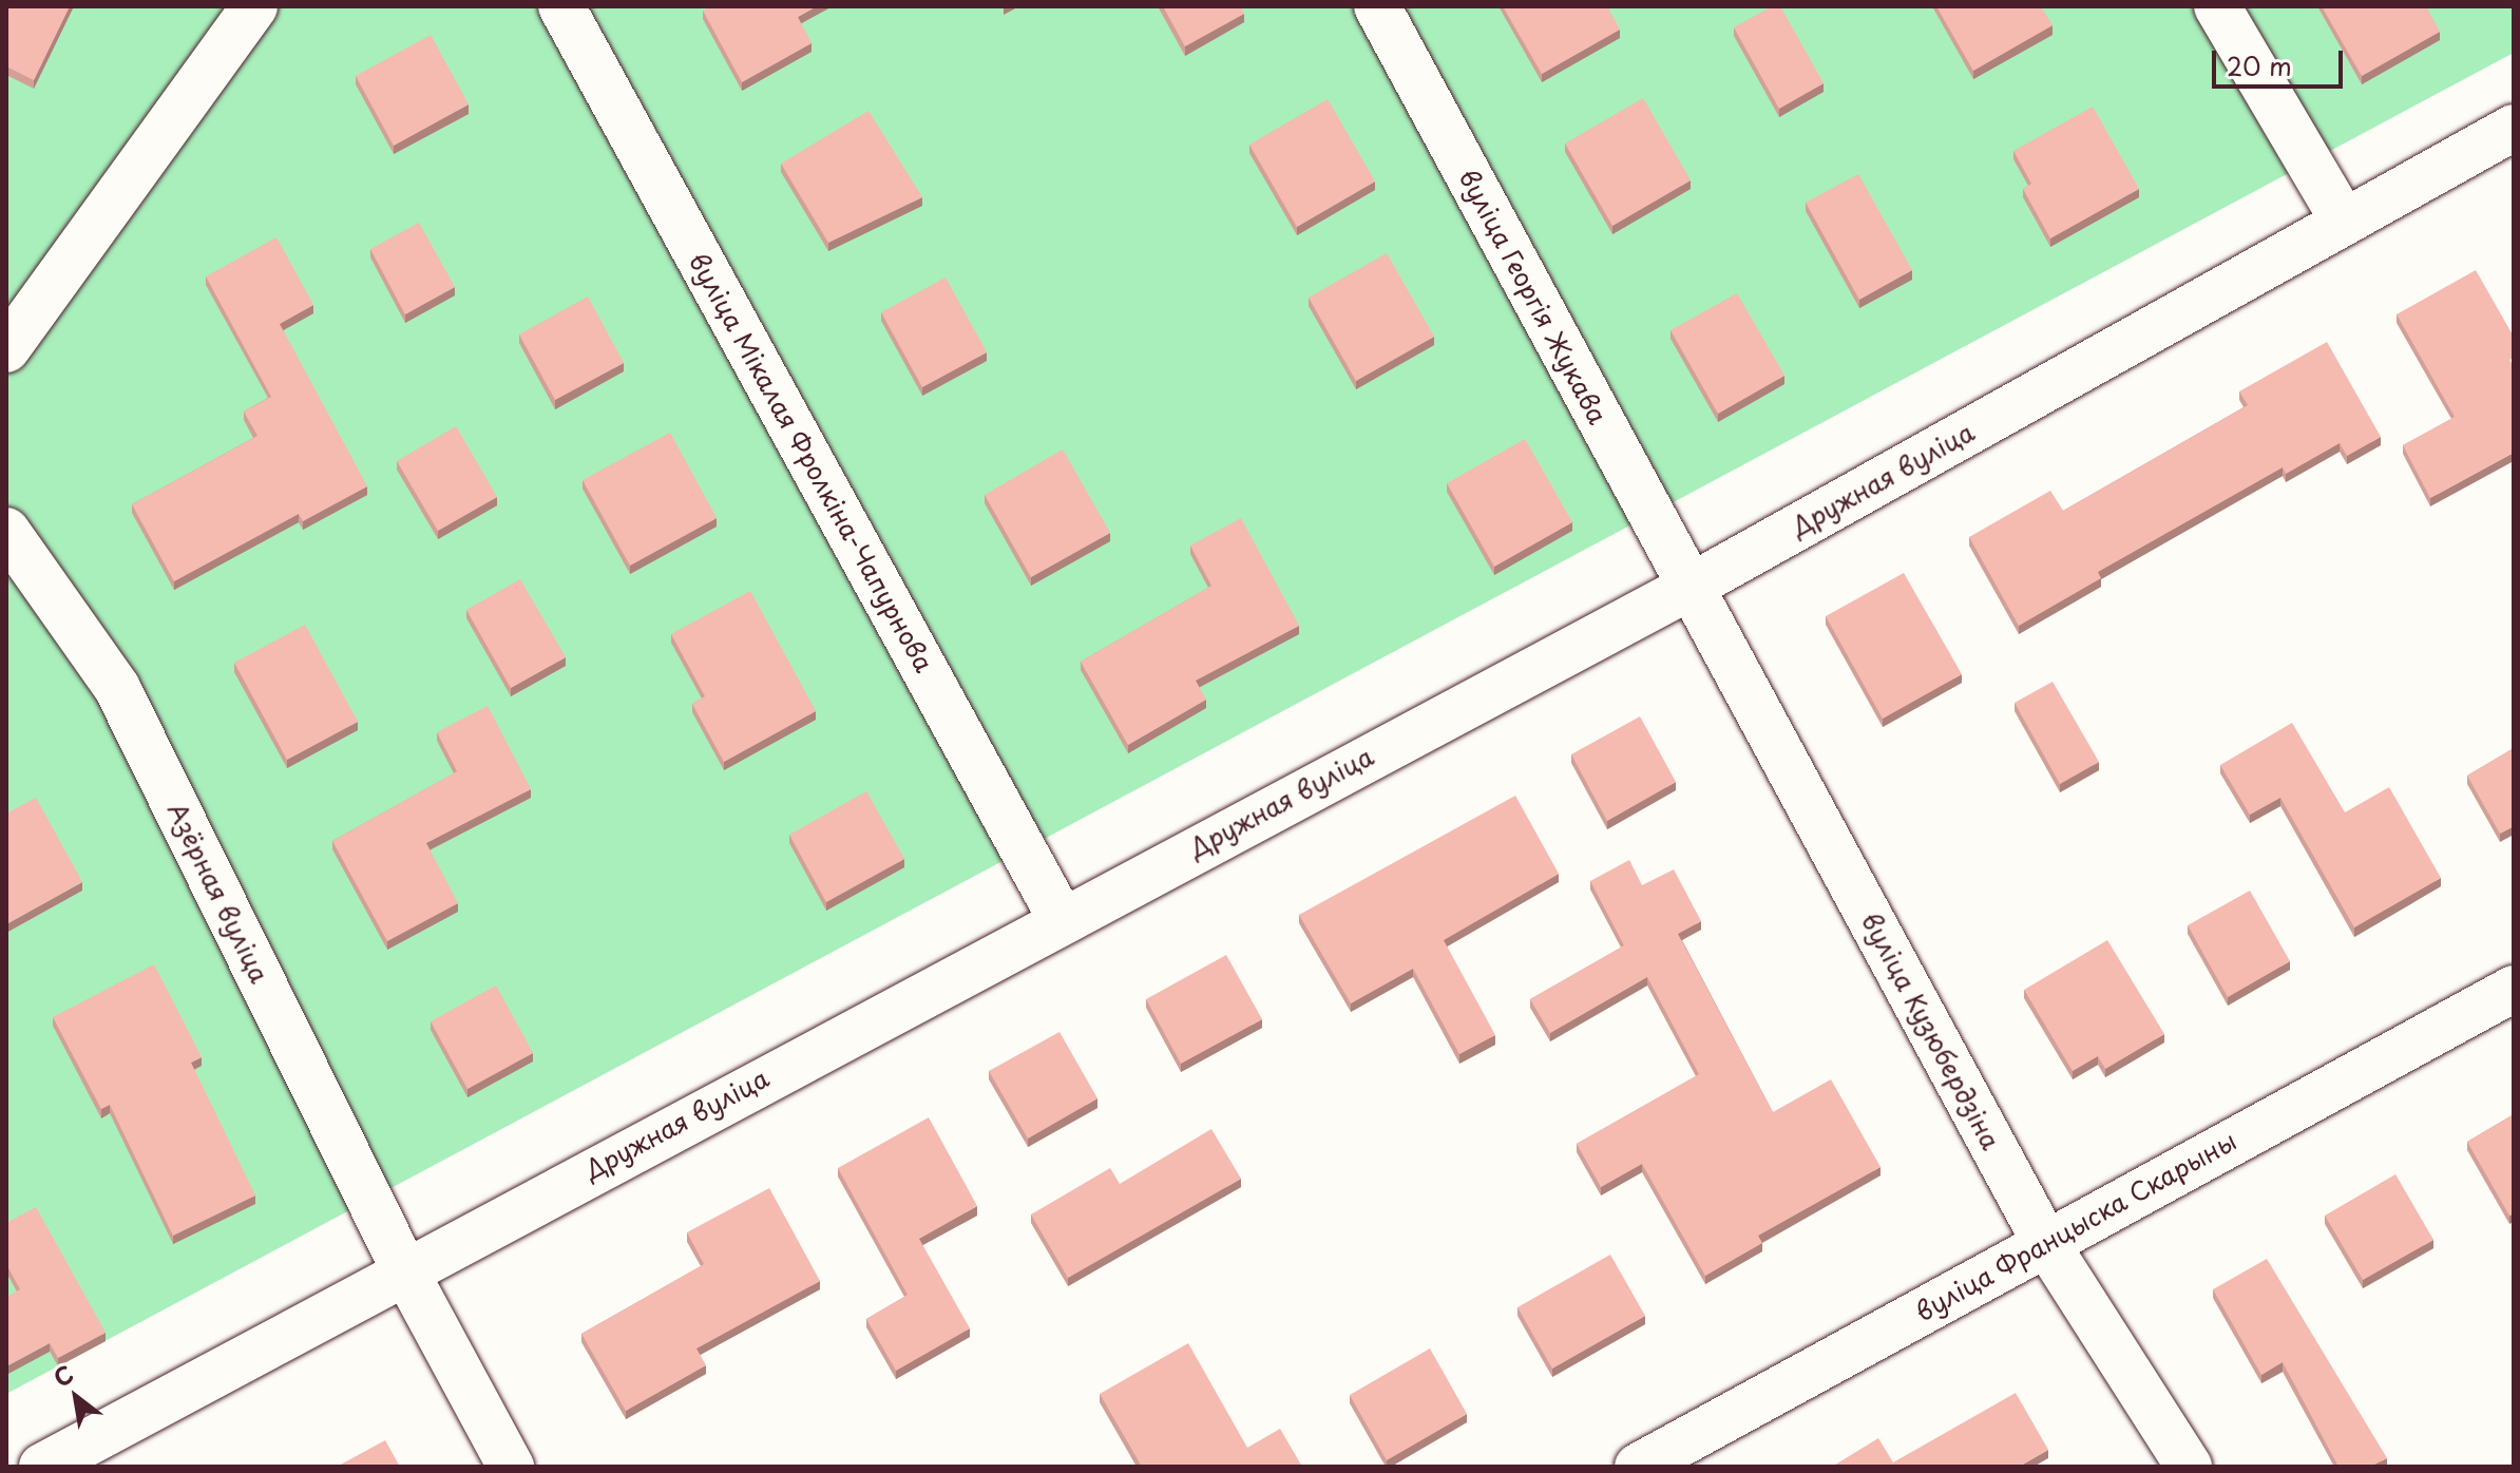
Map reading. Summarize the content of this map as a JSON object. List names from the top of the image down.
{
  "streets": {
    "street": [
      "вуліца Георгія Жукава",
      "вуліца Мікалая Фролкіна-Чапурнова",
      "Дружная вуліца",
      "Азёрная вуліца",
      "вуліца Кузюбердзіна",
      "вуліца Францыска Скарыны"
    ]
  },
  "crossings": [
    ["вуліца Георгія Жукава", "Дружная вуліца"],
    ["вуліца Георгія Жукава", "вуліца Кузюбердзіна"],
    ["вуліца Мікалая Фролкіна-Чапурнова", "Дружная вуліца"],
    ["Дружная вуліца", "Азёрная вуліца"],
    ["Дружная вуліца", "вуліца Кузюбердзіна"],
    ["вуліца Кузюбердзіна", "вуліца Францыска Скарыны"]
  ],
  "scale_bar": "20 m",
  "north": "top left"
}
